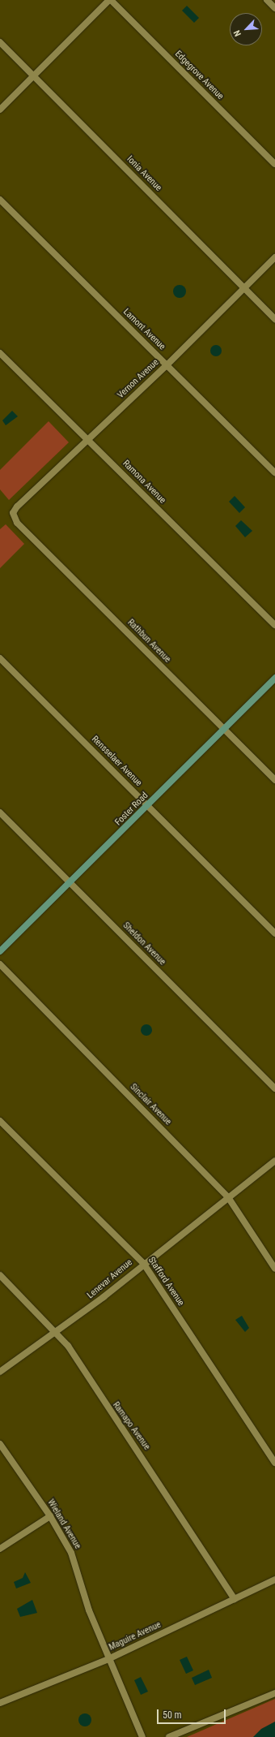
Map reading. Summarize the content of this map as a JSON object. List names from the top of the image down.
{
  "streets": {
    "street": [
      "Edgegrove Avenue",
      "Ionia Avenue",
      "Lamont Avenue",
      "Vernon Avenue",
      "Ramona Avenue",
      "Rathbun Avenue",
      "Rensselaer Avenue",
      "Foster Road",
      "Sheldon Avenue",
      "Sinclair Avenue",
      "Lenevar Avenue",
      "Stafford Avenue",
      "Ramapo Avenue",
      "Wieland Avenue",
      "Maguire Avenue"
    ]
  },
  "crossings": [
    ["Ionia Avenue", "Vernon Avenue"],
    ["Lamont Avenue", "Vernon Avenue"],
    ["Vernon Avenue", "Ramona Avenue"],
    ["Vernon Avenue", "Rathbun Avenue"],
    ["Rathbun Avenue", "Foster Road"],
    ["Rensselaer Avenue", "Foster Road"],
    ["Foster Road", "Sheldon Avenue"],
    ["Sinclair Avenue", "Lenevar Avenue"],
    ["Lenevar Avenue", "Stafford Avenue"],
    ["Lenevar Avenue", "Ramapo Avenue"],
    ["Ramapo Avenue", "Maguire Avenue"],
    ["Wieland Avenue", "Maguire Avenue"]
  ],
  "scale_bar": "50 m",
  "north": "bottom left"
}
